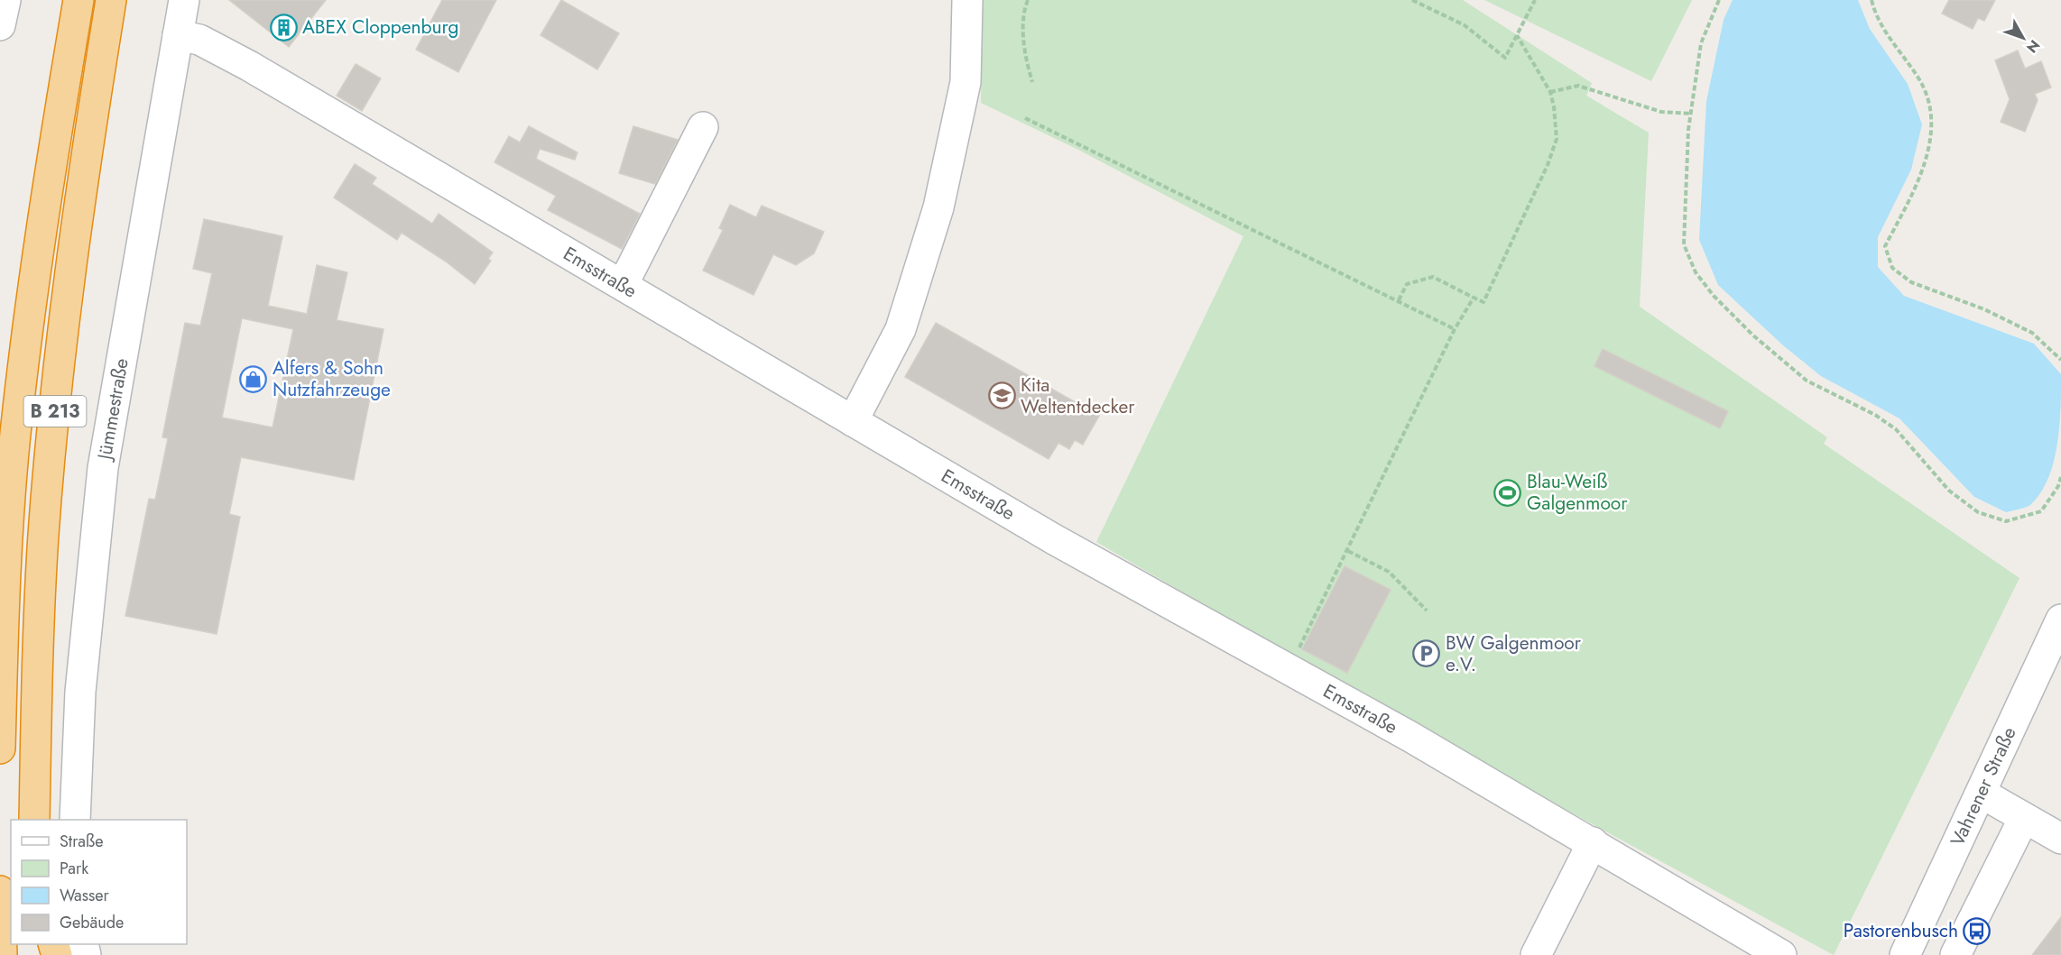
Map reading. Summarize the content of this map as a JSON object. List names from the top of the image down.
{
  "streets": {
    "highway": ["B 213"],
    "street": ["Emsstraße", "Jümmestraße", "Vahrener Straße"]
  },
  "crossings": [
    ["Emsstraße", "Jümmestraße"]
  ],
  "places": {
    "building": ["ABEX Cloppenburg"],
    "shop": ["Alfers & Sohn Nutzfahrzeuge"],
    "school or university": ["Kita Weltentdecker"],
    "sports": ["Blau-Weiß Galgenmoor"],
    "parking": ["BW Galgenmoor e.V."],
    "bus stop": ["Pastorenbusch"]
  },
  "legend": [
    "Straße",
    "Park",
    "Wasser",
    "Gebäude"
  ],
  "north": "bottom right"
}
